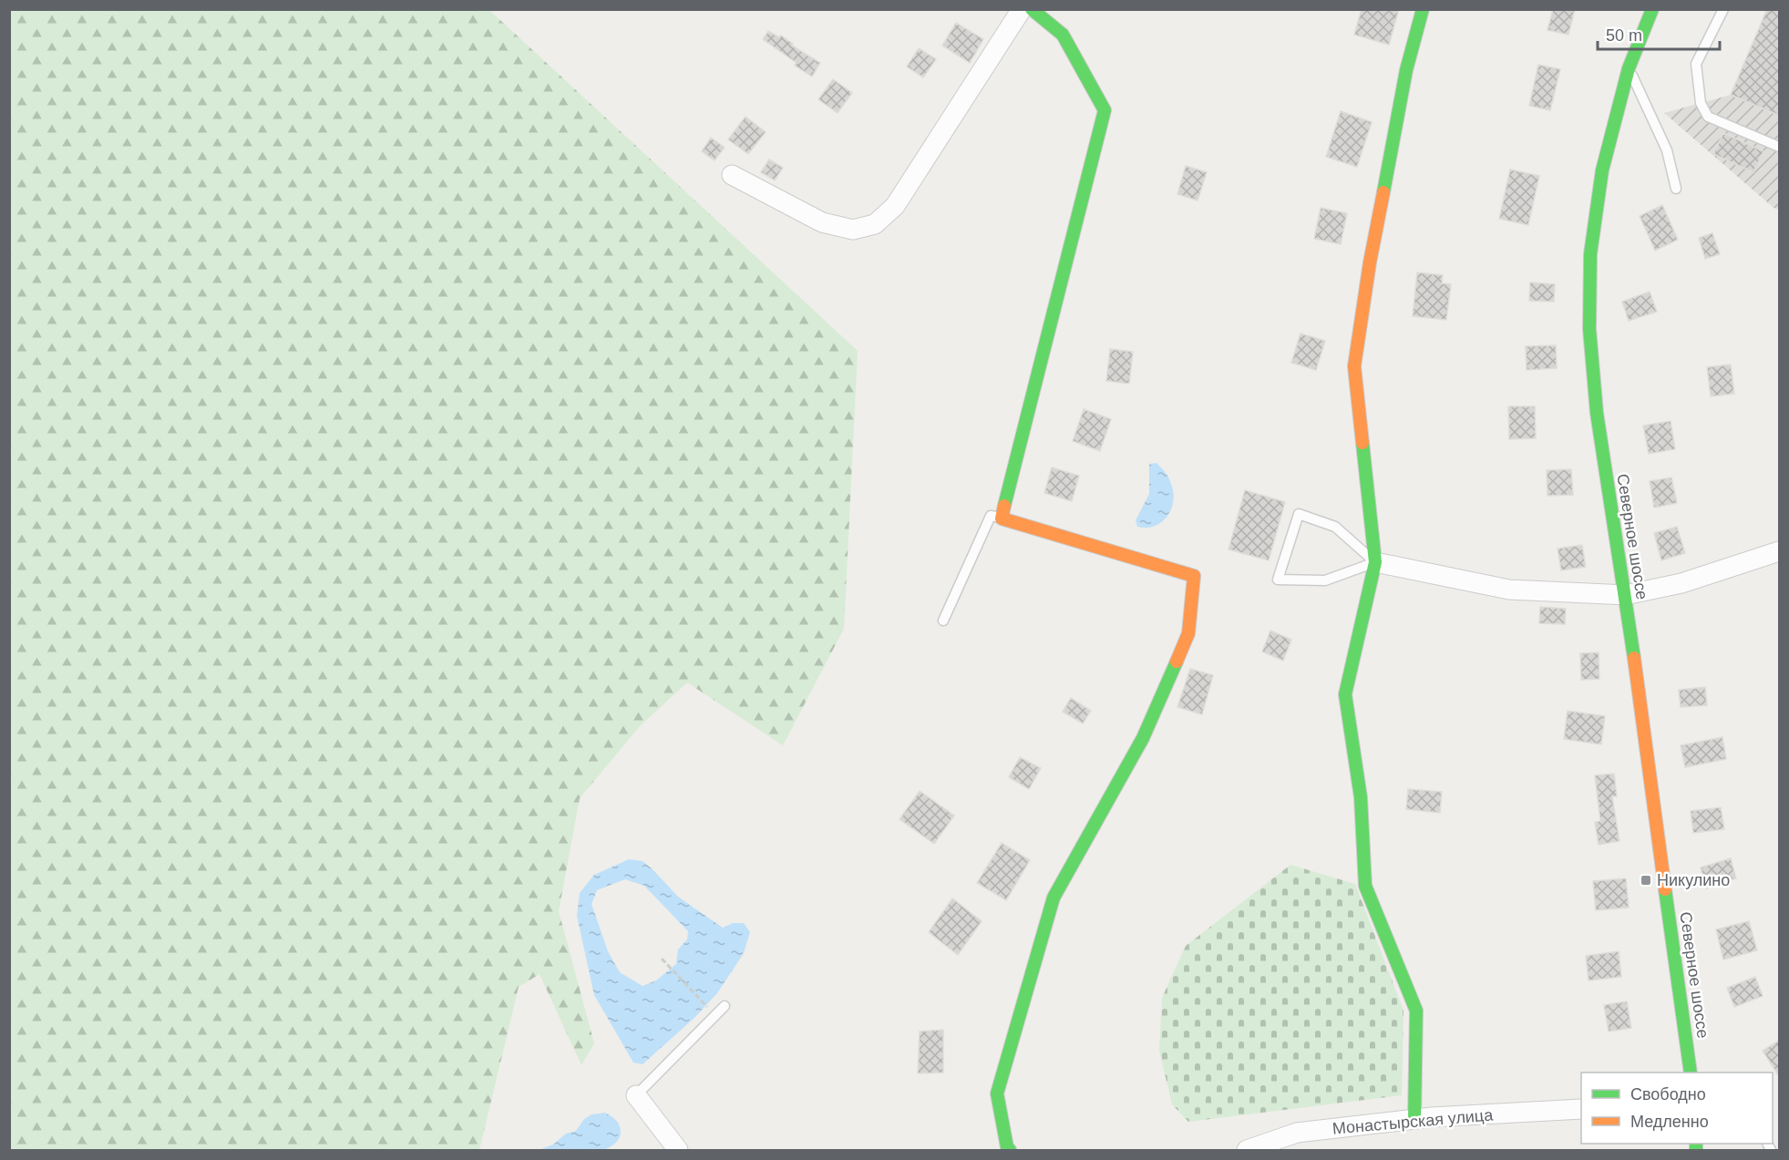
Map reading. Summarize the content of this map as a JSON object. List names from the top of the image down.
{
  "streets": {
    "street": ["Северное шоссе", "Монастырская улица"]
  },
  "places": {
    "transit": ["Никулино"]
  },
  "legend": ["Свободно", "Медленно"],
  "scale_bar": "50 m"
}
